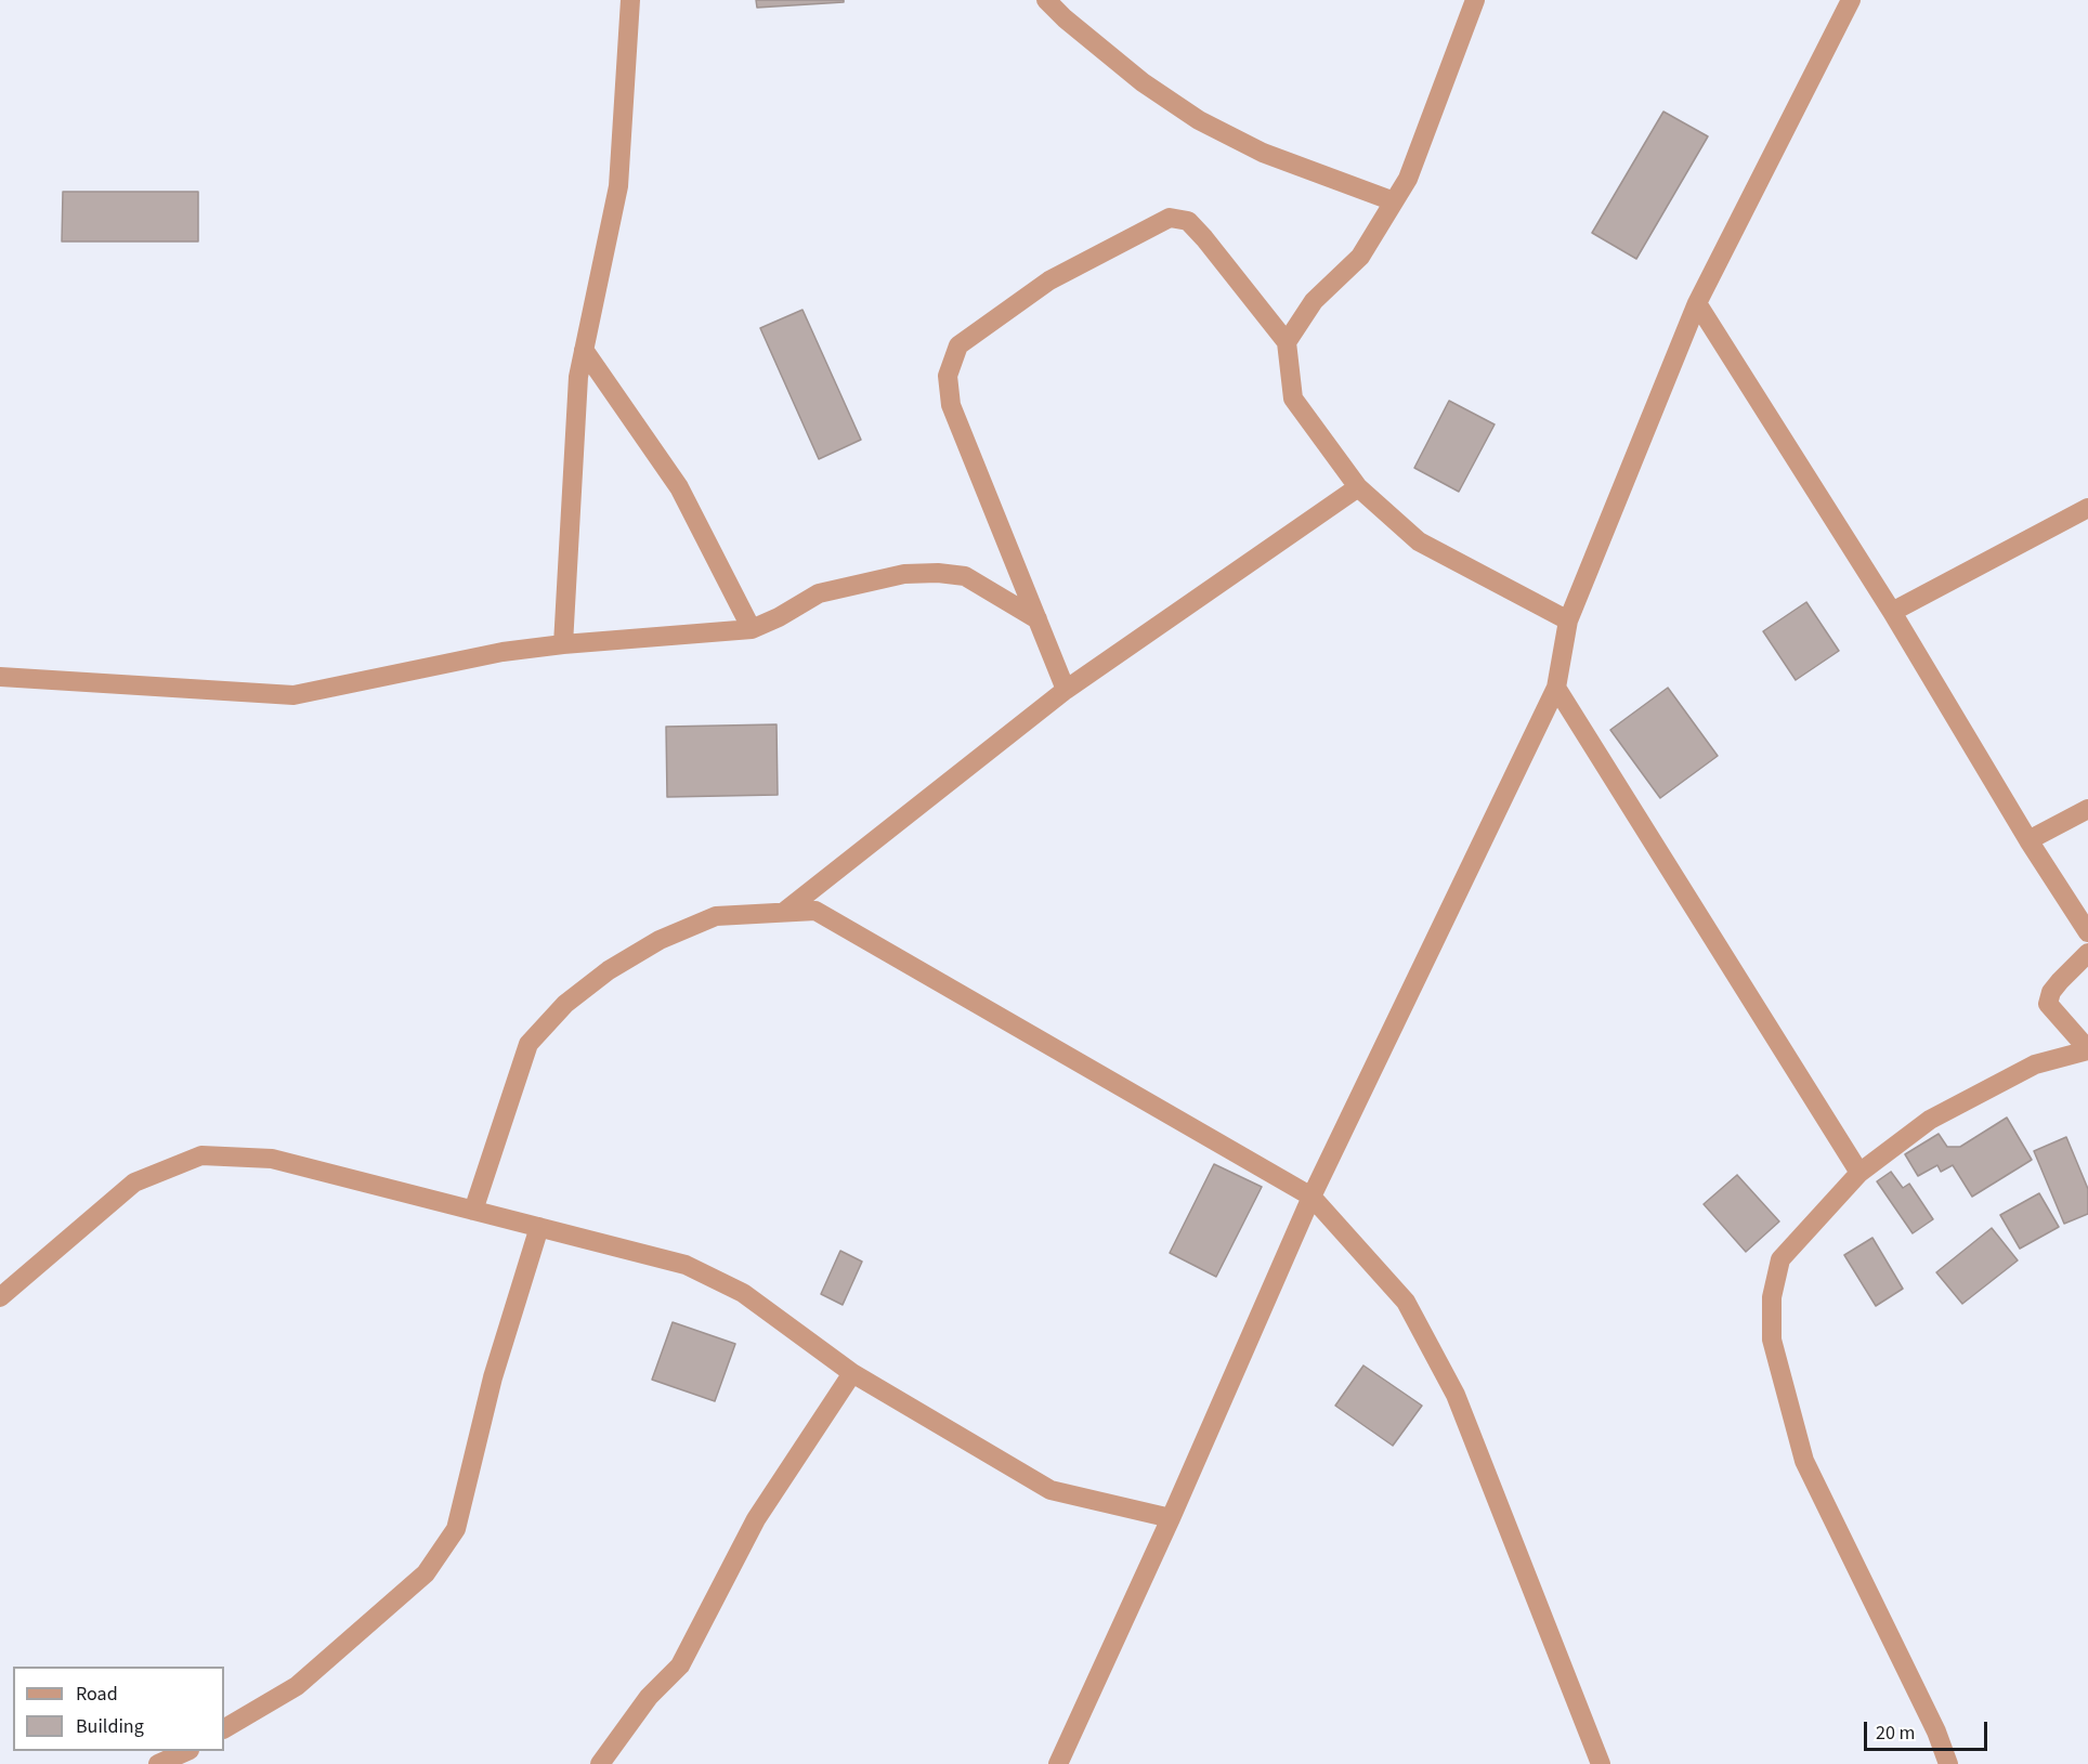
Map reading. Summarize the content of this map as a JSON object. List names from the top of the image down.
{
  "legend": ["Road", "Building"],
  "scale_bar": "20 m"
}
